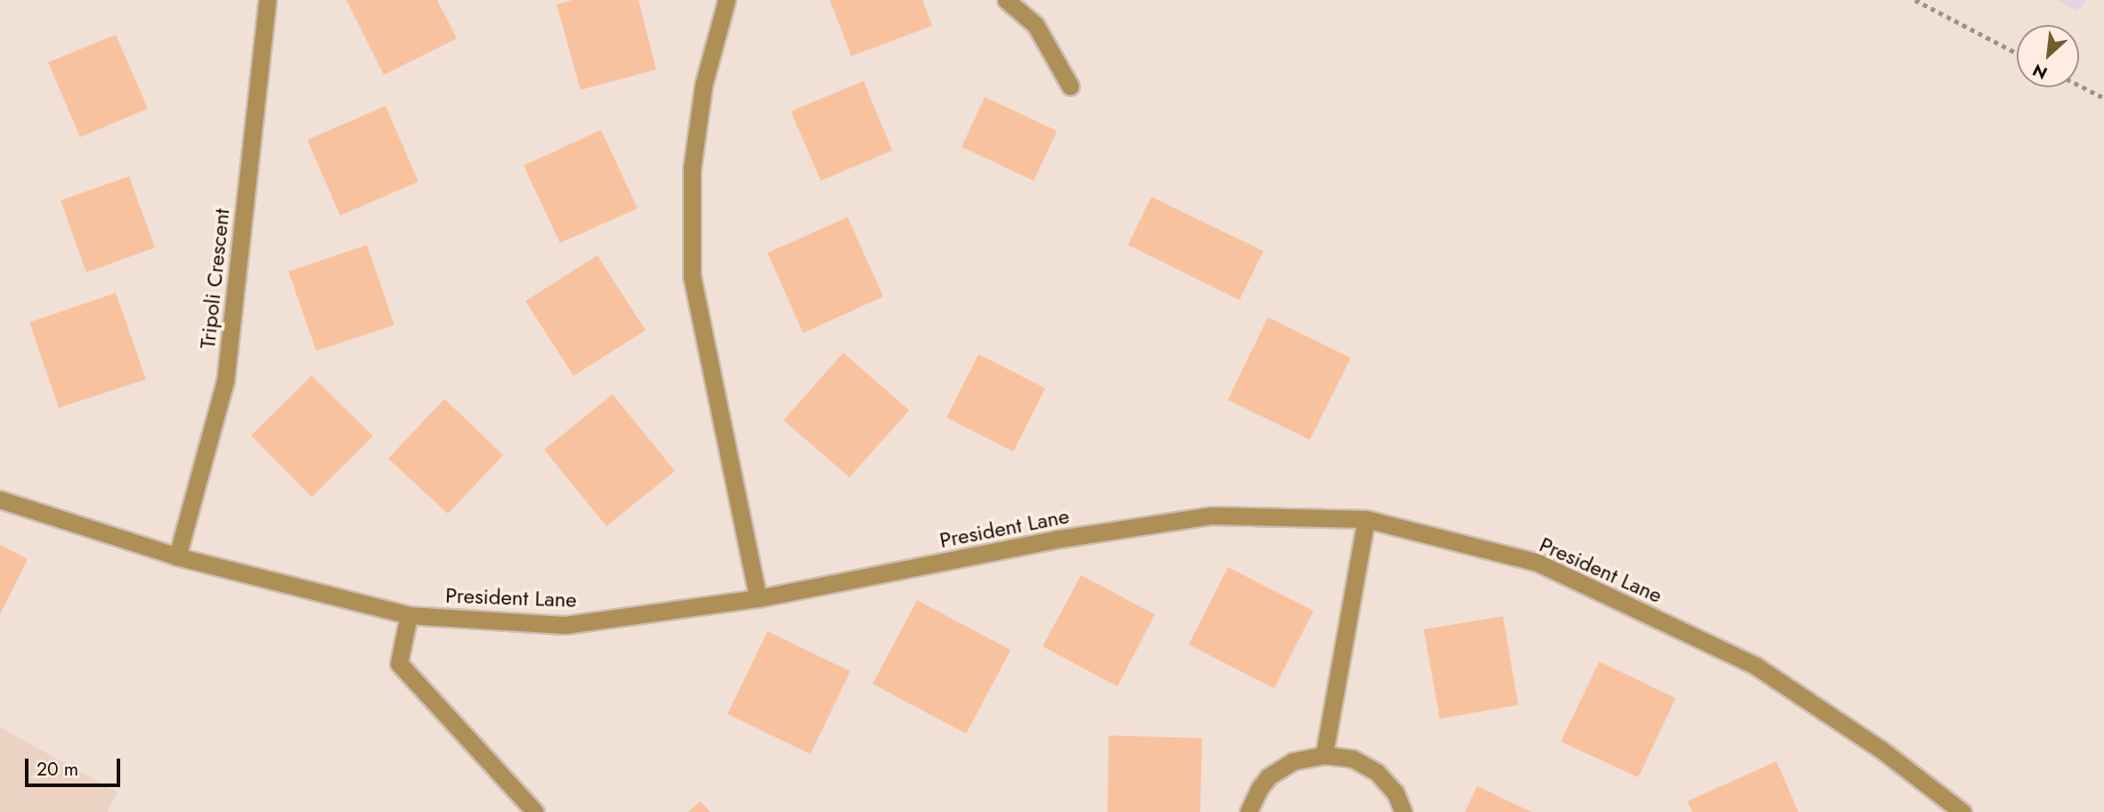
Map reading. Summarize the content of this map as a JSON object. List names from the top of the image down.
{
  "streets": {
    "street": ["Tripoli Crescent", "President Lane"]
  },
  "crossings": [
    ["Tripoli Crescent", "President Lane"]
  ],
  "scale_bar": "20 m",
  "north": "bottom left"
}
